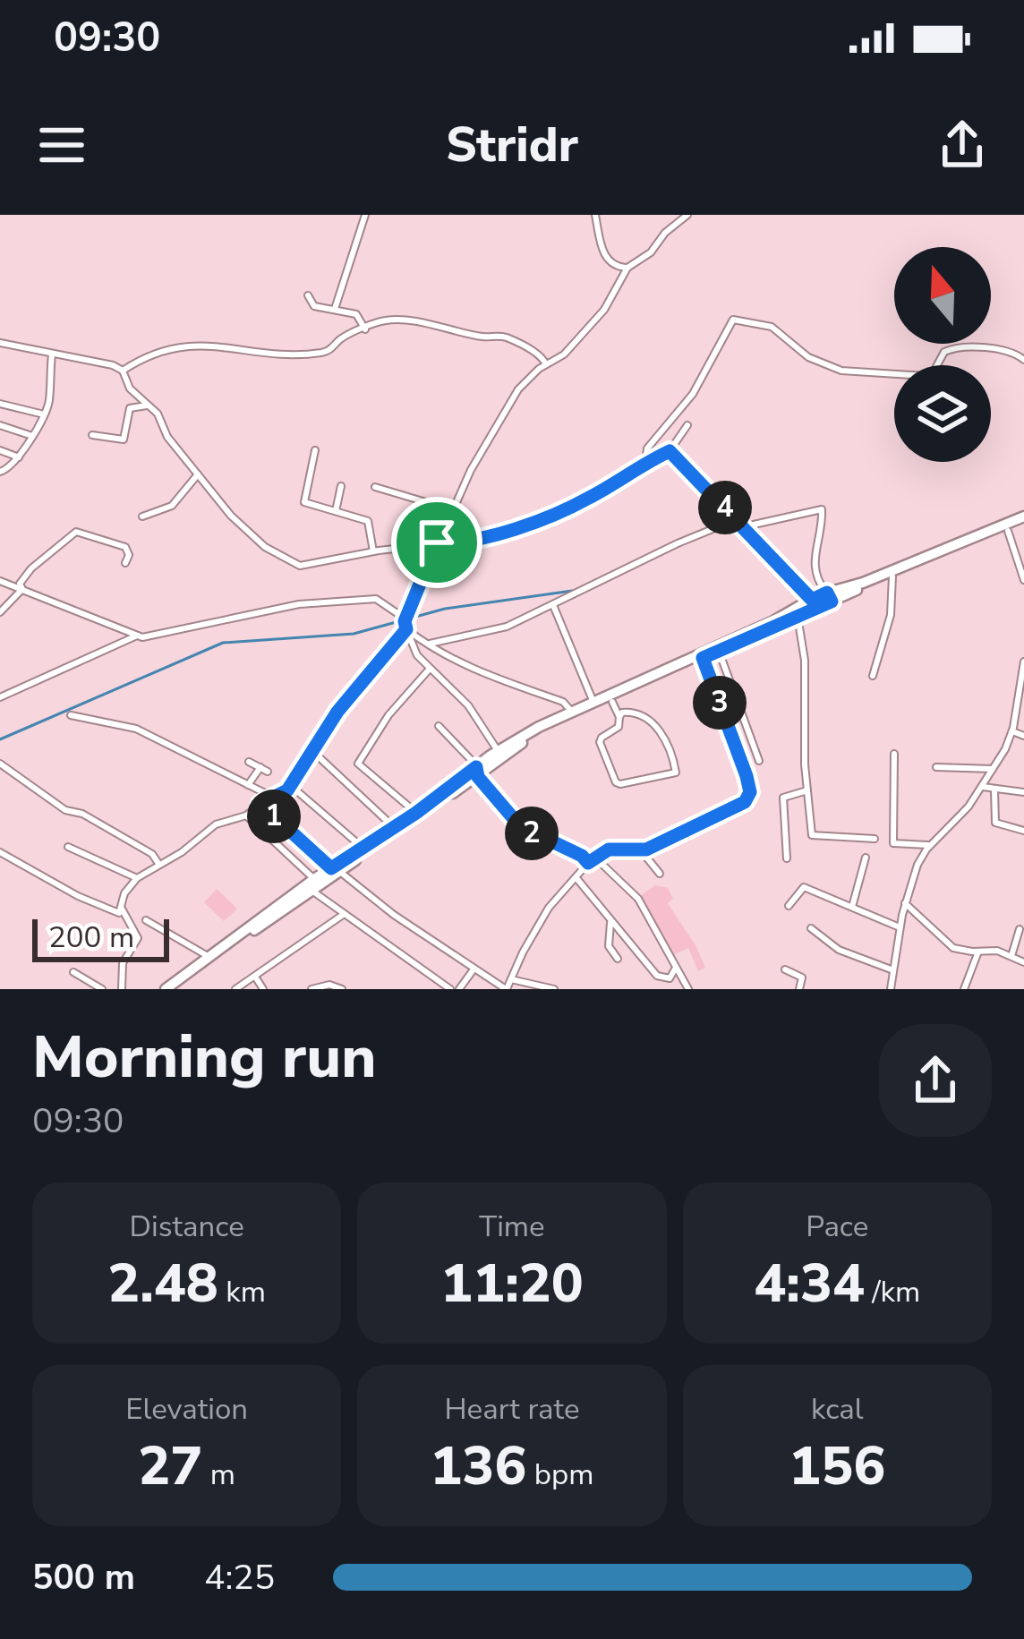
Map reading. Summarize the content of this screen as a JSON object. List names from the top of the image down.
{
  "scale_bar": "200 m",
  "north": "top",
  "page": {
    "status": "09:30",
    "header": "Stridr",
    "pins": [
      "4",
      "3",
      "1",
      "2"
    ],
    "scale": "200 m",
    "heading": ["Morning run", "09:30"],
    "stats": [
      ["Distance", "2.48 km"],
      ["Time", "11:20"],
      ["Pace", "4:34 /km"],
      ["Elevation", "27 m"],
      ["Heart rate", "136 bpm"],
      ["kcal", "156"]
    ],
    "list": [
      {
        "name": "500 m",
        "note": "4:25"
      }
    ]
  }
}
